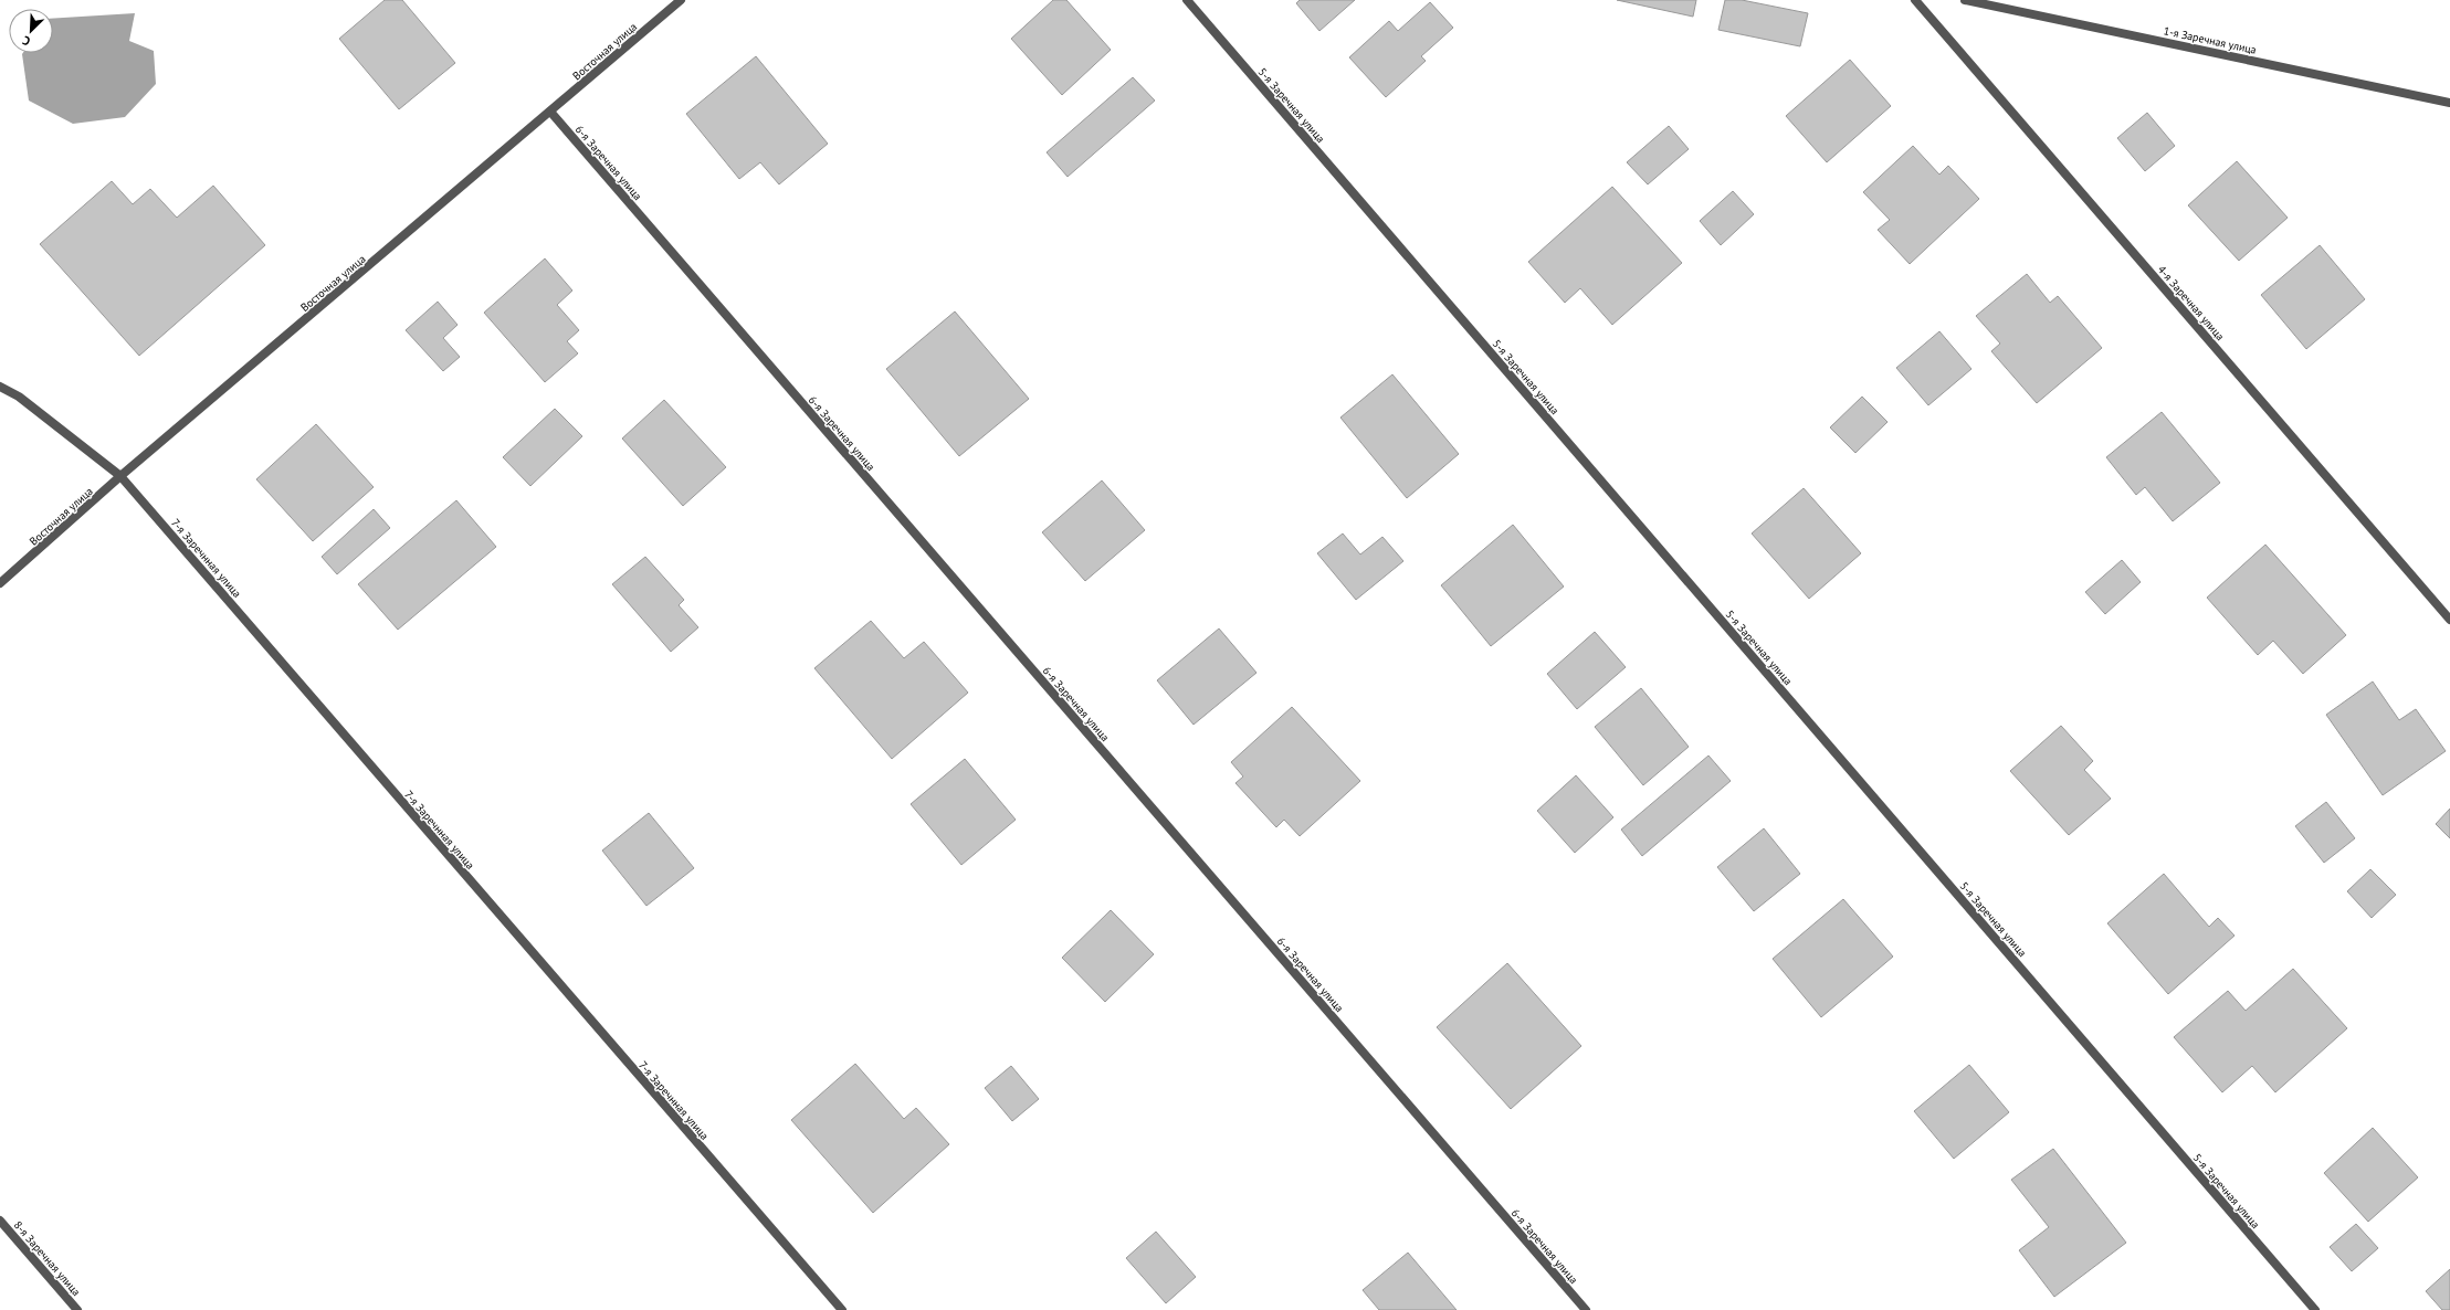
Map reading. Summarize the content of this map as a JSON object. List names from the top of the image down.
{
  "streets": {
    "street": [
      "1-я Заречная улица",
      "Восточная улица",
      "5-я Заречная улица",
      "6-я Заречная улица",
      "4-я Заречная улица",
      "7-я Заречнная улица",
      "8-я Заречная улица"
    ]
  },
  "crossings": [
    ["Восточная улица", "6-я Заречная улица"],
    ["Восточная улица", "7-я Заречнная улица"]
  ],
  "north": "bottom left"
}
